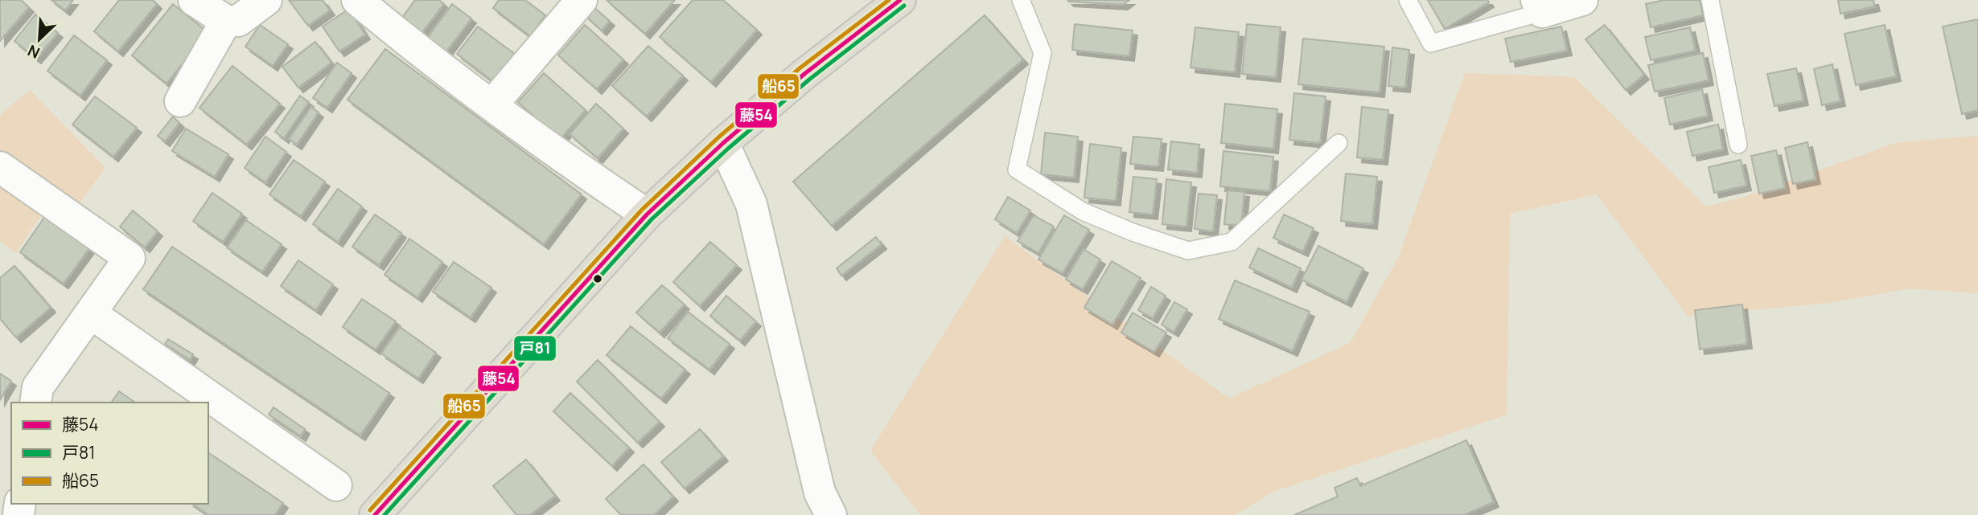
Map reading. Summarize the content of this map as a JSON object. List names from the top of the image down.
{
  "lines": ["transit line 藤54", "transit line 船65", "transit line 戸81"],
  "legend": ["藤54", "戸81", "船65"],
  "north": "bottom left"
}
